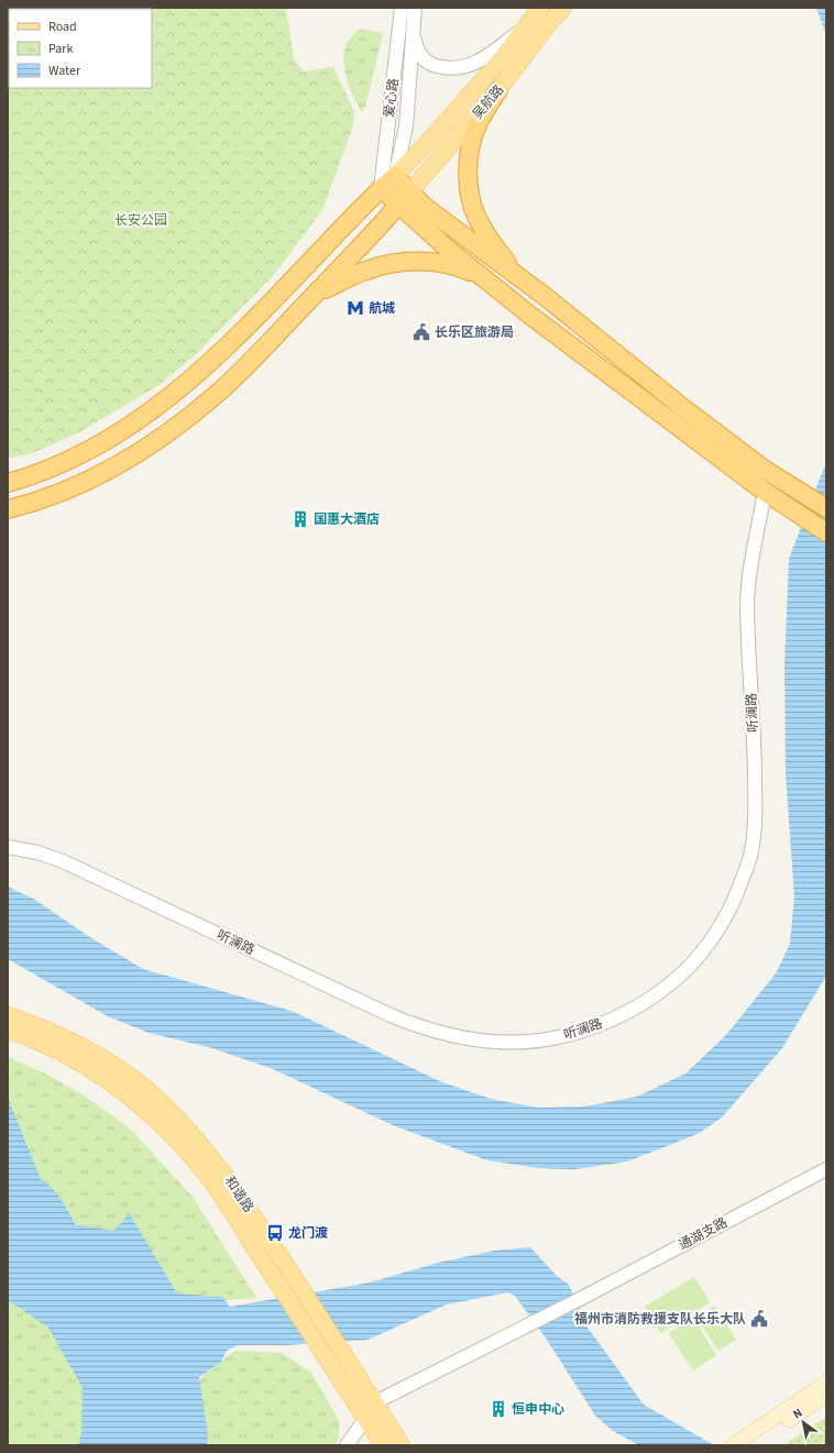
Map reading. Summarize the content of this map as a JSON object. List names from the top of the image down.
{
  "streets": {
    "main road": ["吴航路", "和谐路"],
    "street": ["爱心路", "听澜路", "通湖支路"]
  },
  "crossings": [
    ["和谐路", "通湖支路"]
  ],
  "parks": ["长安公园"],
  "places": {
    "metro station": ["航城"],
    "public building": ["长乐区旅游局", "福州市消防救援支队长乐大队"],
    "building": ["国惠大酒店", "恒申中心"],
    "bus stop": ["龙门渡"]
  },
  "legend": ["Road", "Park", "Water"],
  "north": "top left"
}
